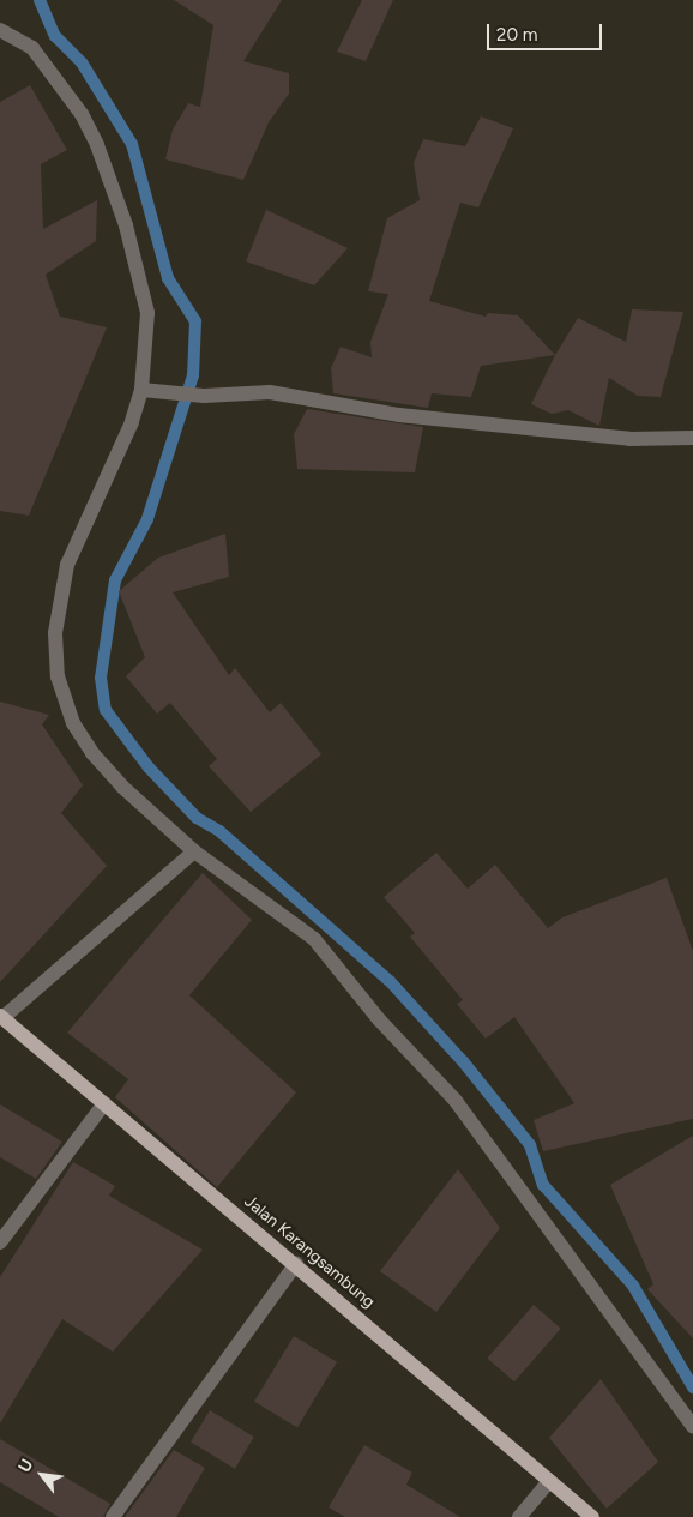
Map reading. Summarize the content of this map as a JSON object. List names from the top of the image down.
{
  "streets": {
    "main road": ["Jalan Karangsambung"]
  },
  "scale_bar": "20 m",
  "north": "top left"
}
